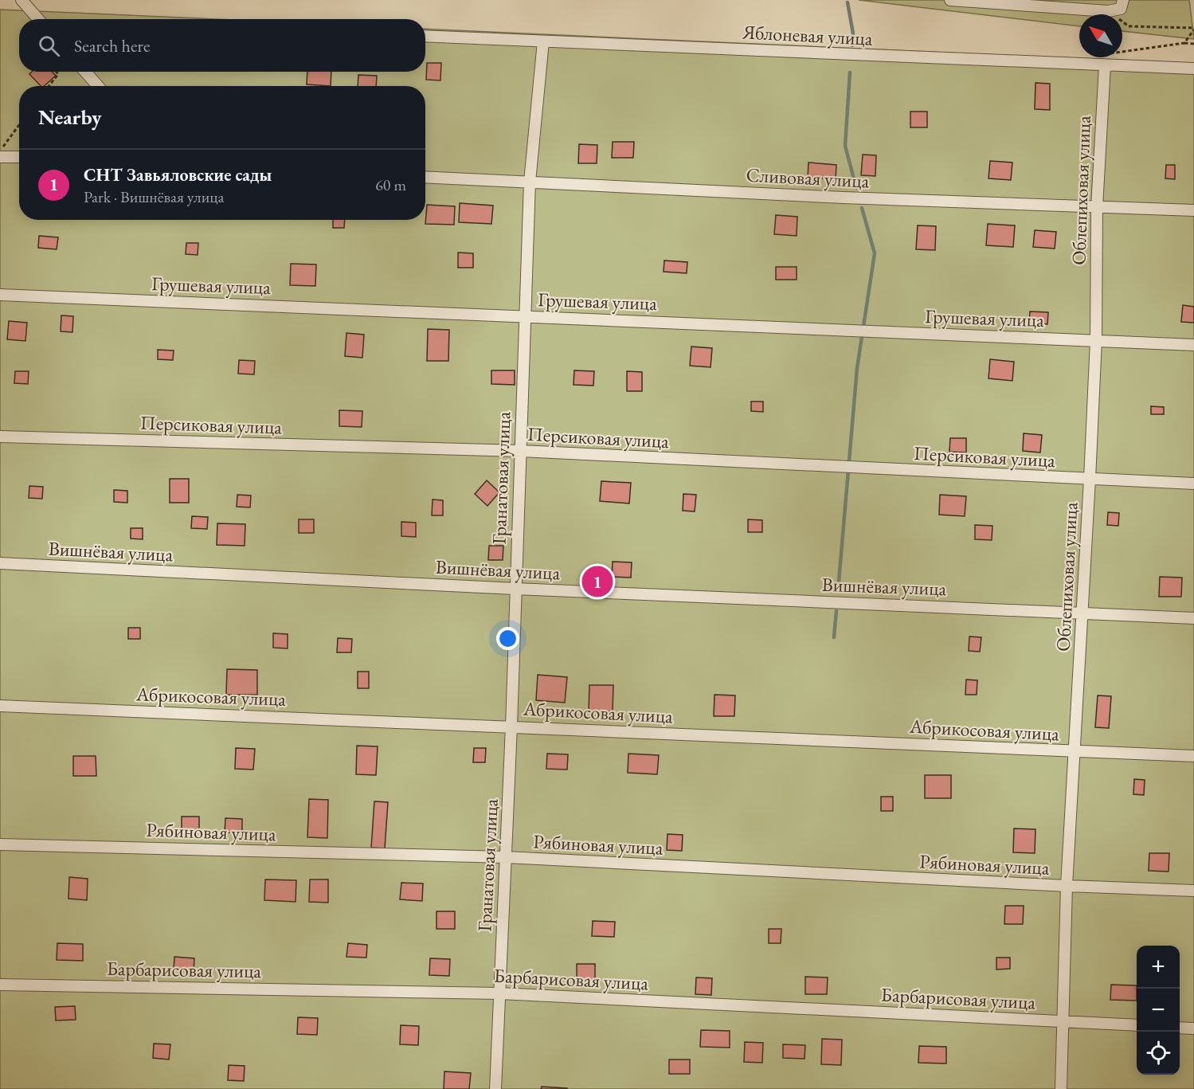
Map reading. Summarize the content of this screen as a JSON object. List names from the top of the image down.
{
  "streets": {
    "street": [
      "Яблоневая улица",
      "Сливовая улица",
      "Облепиховая улица",
      "Грушевая улица",
      "Персиковая улица",
      "Гранатовая улица",
      "Вишнёвая улица",
      "Абрикосовая улица",
      "Рябиновая улица",
      "Барбарисовая улица"
    ]
  },
  "crossings": [
    ["Яблоневая улица", "Облепиховая улица"],
    ["Яблоневая улица", "Гранатовая улица"],
    ["Сливовая улица", "Облепиховая улица"],
    ["Сливовая улица", "Гранатовая улица"],
    ["Облепиховая улица", "Грушевая улица"],
    ["Облепиховая улица", "Персиковая улица"],
    ["Облепиховая улица", "Вишнёвая улица"],
    ["Облепиховая улица", "Абрикосовая улица"],
    ["Облепиховая улица", "Рябиновая улица"],
    ["Облепиховая улица", "Барбарисовая улица"],
    ["Грушевая улица", "Гранатовая улица"],
    ["Персиковая улица", "Гранатовая улица"],
    ["Гранатовая улица", "Вишнёвая улица"],
    ["Гранатовая улица", "Абрикосовая улица"],
    ["Гранатовая улица", "Рябиновая улица"],
    ["Гранатовая улица", "Барбарисовая улица"]
  ],
  "north": "top left",
  "page": {
    "search": "Search here",
    "heading": "Nearby",
    "list": [
      {
        "mark": "1",
        "name": "СНТ Завьяловские сады",
        "note": "Park · Вишнёвая улица",
        "value": "60 m"
      }
    ],
    "pins": "1",
    "map_buttons": ["+", "−"]
  }
}
